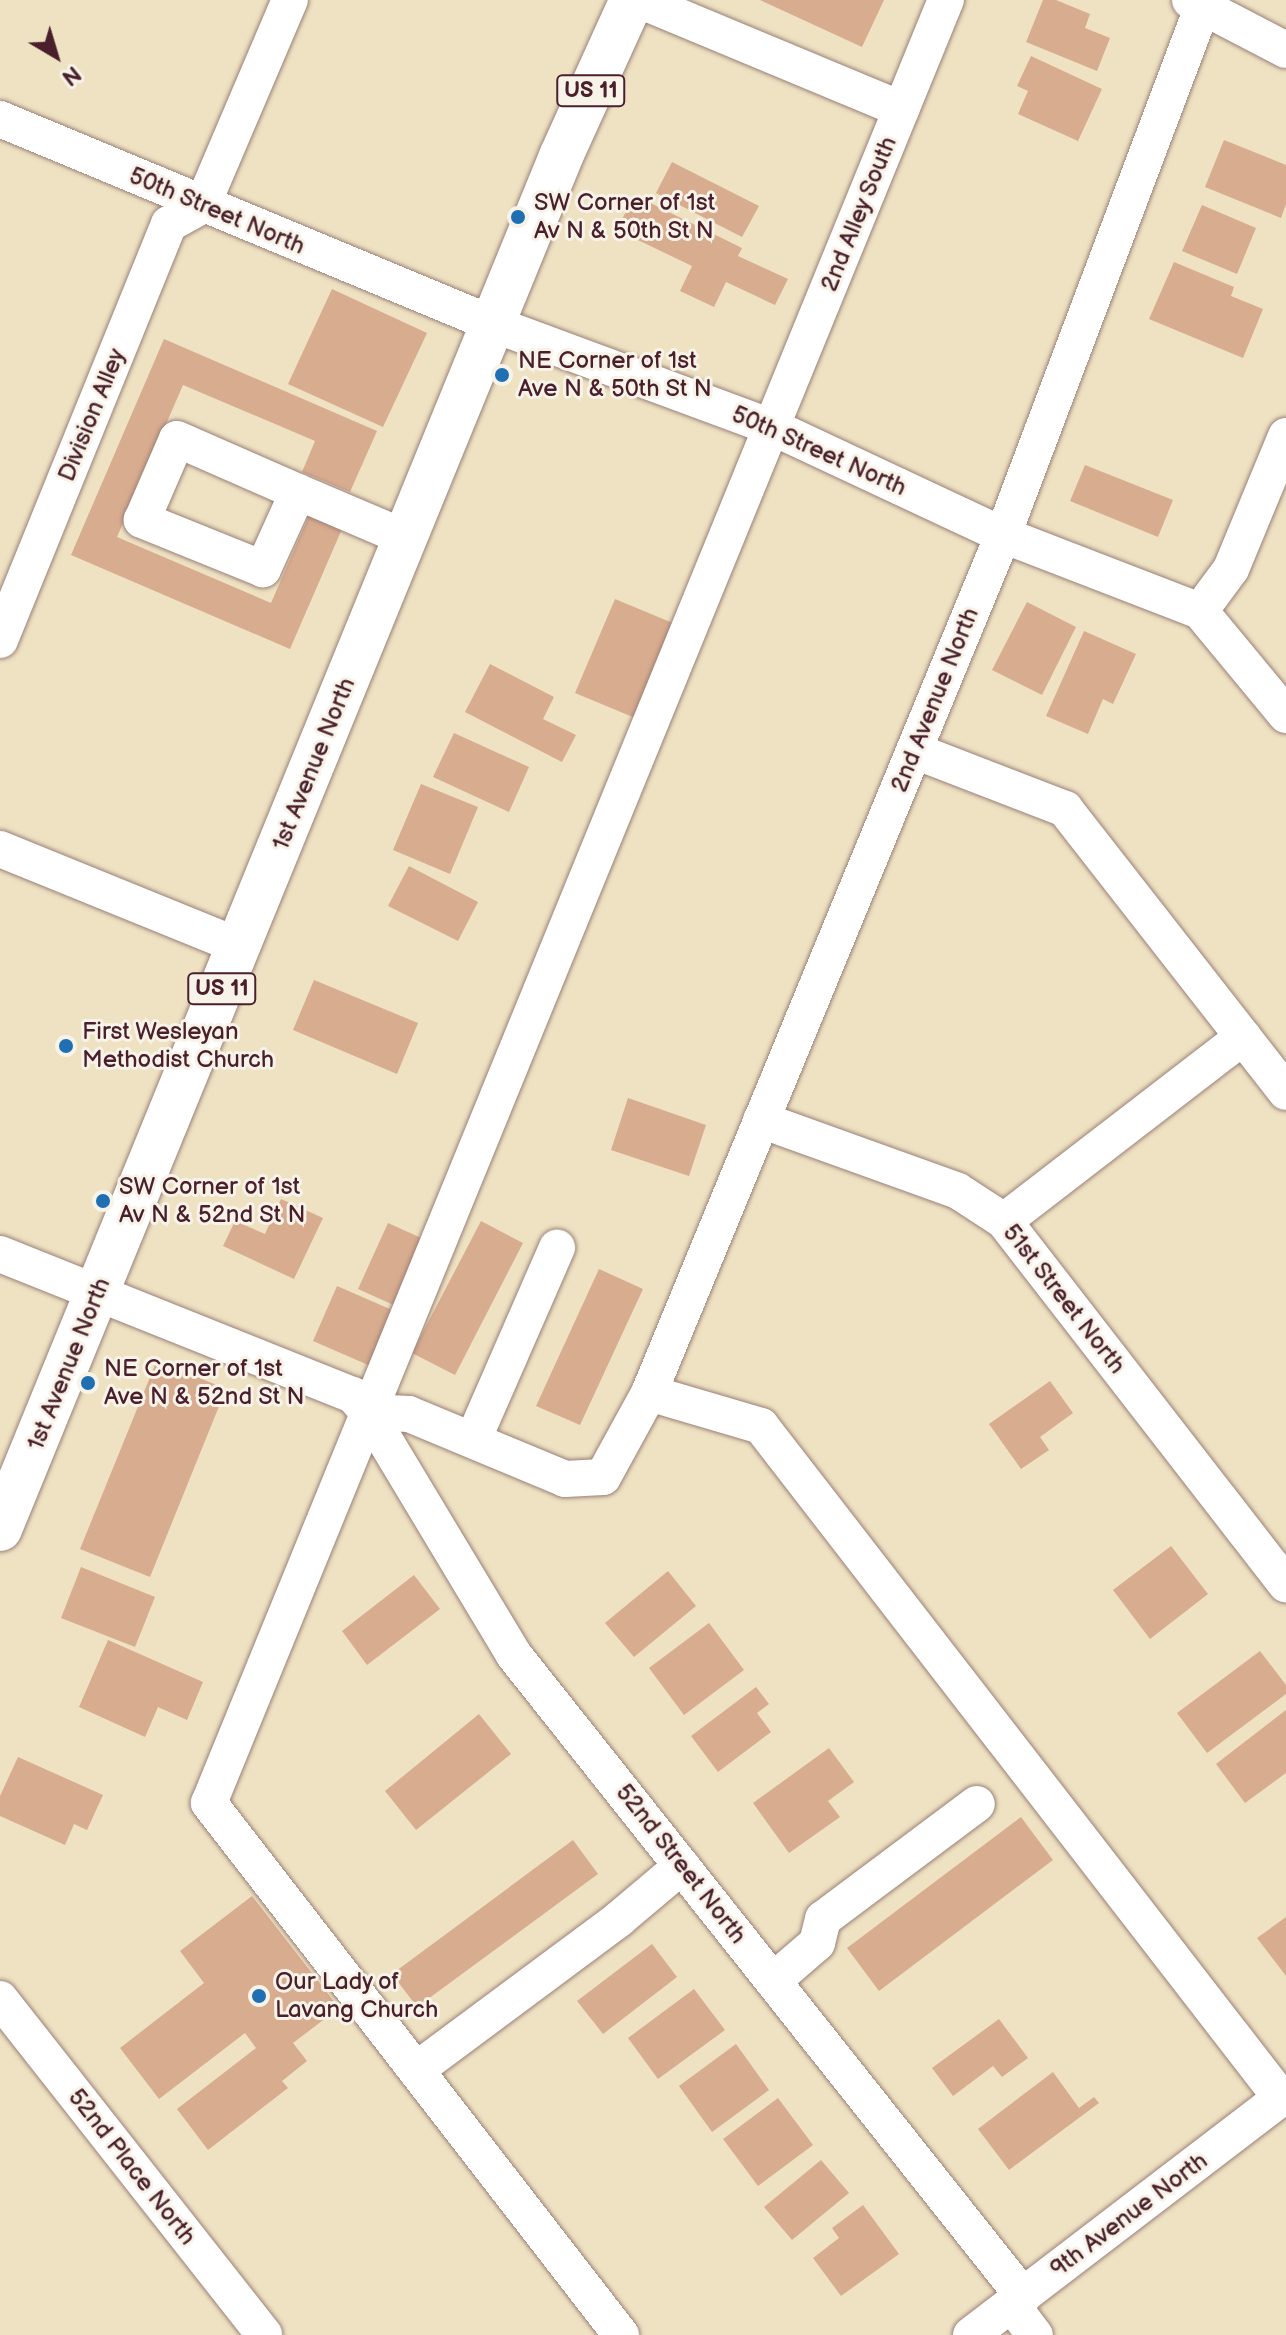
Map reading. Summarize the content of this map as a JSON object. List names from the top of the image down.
{
  "streets": {
    "main road": ["US 11", "1st Avenue North"],
    "street": [
      "50th Street North",
      "2nd Alley South",
      "Division Alley",
      "2nd Avenue North",
      "51st Street North",
      "52nd Street North",
      "52nd Place North",
      "9th Avenue North"
    ]
  },
  "crossings": [
    ["50th Street North", "2nd Alley South"],
    ["50th Street North", "Division Alley"],
    ["50th Street North", "2nd Avenue North"],
    ["50th Street North", "1st Avenue North"],
    ["2nd Alley South", "52nd Street North"],
    ["2nd Avenue North", "51st Street North"],
    ["1st Avenue North", "52nd Street North"],
    ["52nd Street North", "9th Avenue North"]
  ],
  "places": [
    "SW Corner of 1st Av N & 50th St N",
    "NE Corner of 1st Ave N & 50th St N",
    "First Wesleyan Methodist Church",
    "SW Corner of 1st Av N & 52nd St N",
    "NE Corner of 1st Ave N & 52nd St N",
    "Our Lady of Lavang Church"
  ],
  "north": "bottom right"
}
